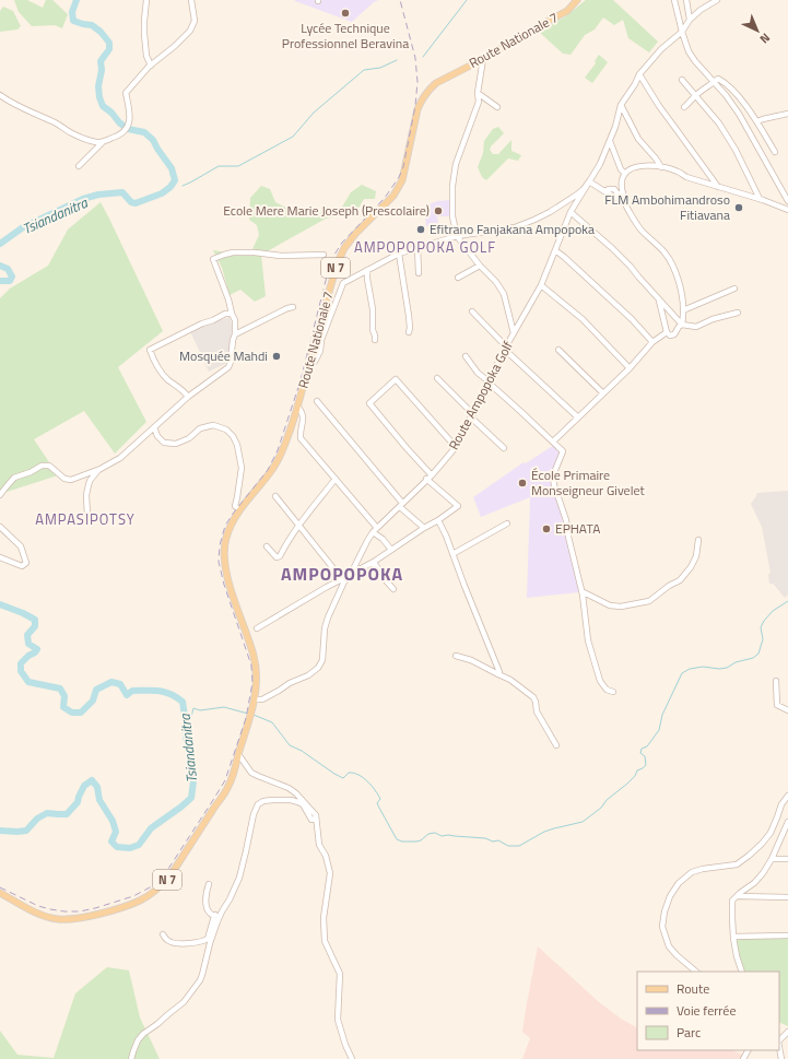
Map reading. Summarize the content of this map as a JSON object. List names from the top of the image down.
{
  "streets": {
    "main road": ["Route Nationale 7", "N 7"],
    "street": ["Route Ampopoka Golf"]
  },
  "crossings": [
    ["Route Nationale 7", "N 7"],
    ["Route Nationale 7", "Route Ampopoka Golf"],
    ["N 7", "Route Ampopoka Golf"]
  ],
  "districts": ["AMPOPOPOKA GOLF", "AMPASIPOTSY", "AMPOPOPOKA"],
  "water": ["Tsiandanitra"],
  "places": [
    "Lycée Technique Professionnel Beravina",
    "FLM Ambohimandroso Fitiavana",
    "Ecole Mere Marie Joseph (Prescolaire)",
    "Efitrano Fanjakana Ampopoka",
    "Mosquée Mahdi",
    "École Primaire Monseigneur Givelet",
    "EPHATA"
  ],
  "legend": ["Route", "Voie ferrée", "Parc"],
  "north": "bottom right"
}
